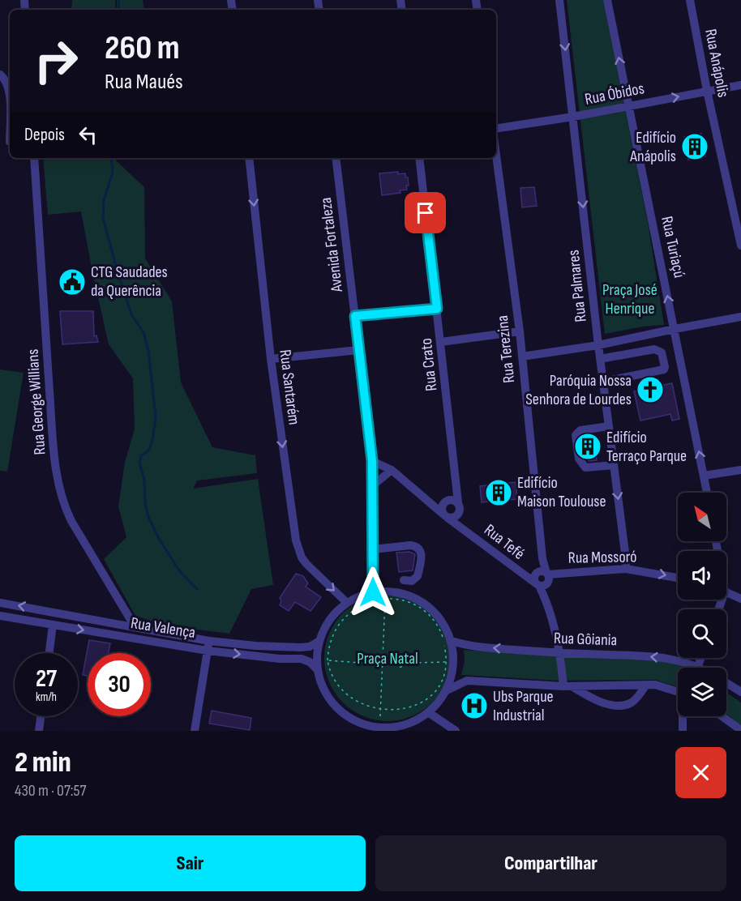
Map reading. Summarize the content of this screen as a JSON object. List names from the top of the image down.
{
  "streets": {
    "street": [
      "Rua Anápolis",
      "Rua Óbidos",
      "Avenida Fortaleza",
      "Rua Turiaçú",
      "Rua Palmares",
      "Rua Terezina",
      "Rua Crato",
      "Rua Santarém",
      "Rua George Willians",
      "Rua Tefé",
      "Rua Mossoró",
      "Rua Valença",
      "Rua Gôiania"
    ]
  },
  "crossings": [
    ["Rua Anápolis", "Rua Óbidos"],
    ["Rua Óbidos", "Rua Turiaçú"],
    ["Rua Óbidos", "Rua Palmares"],
    ["Avenida Fortaleza", "Rua Tefé"],
    ["Rua Palmares", "Rua Mossoró"],
    ["Rua Terezina", "Rua Tefé"],
    ["Rua Terezina", "Rua Mossoró"],
    ["Rua Terezina", "Rua Gôiania"],
    ["Rua Crato", "Rua Tefé"],
    ["Rua George Willians", "Rua Valença"],
    ["Rua Tefé", "Rua Mossoró"]
  ],
  "one_way": [
    "Rua Turiaçú",
    "Rua Palmares",
    "Rua Santarém",
    "Rua Mossoró"
  ],
  "parks": ["Praça José Henrique", "Praça Natal"],
  "places": {
    "building": ["Edifício Anápolis", "Edifício Terraço Parque", "Edifício Maison Toulouse"],
    "public building": ["CTG Saudades da Querência"],
    "church": ["Paróquia Nossa Senhora de Lourdes"],
    "hospital": ["Ubs Parque Industrial"]
  },
  "north": "top left",
  "page": {
    "turn": ["260 m", "Rua Maués"],
    "then": "Depois",
    "speed": "27 km/h",
    "limit": "30",
    "heading": ["2 min", "430 m · 07:57"],
    "buttons": ["Sair", "Compartilhar"]
  }
}
